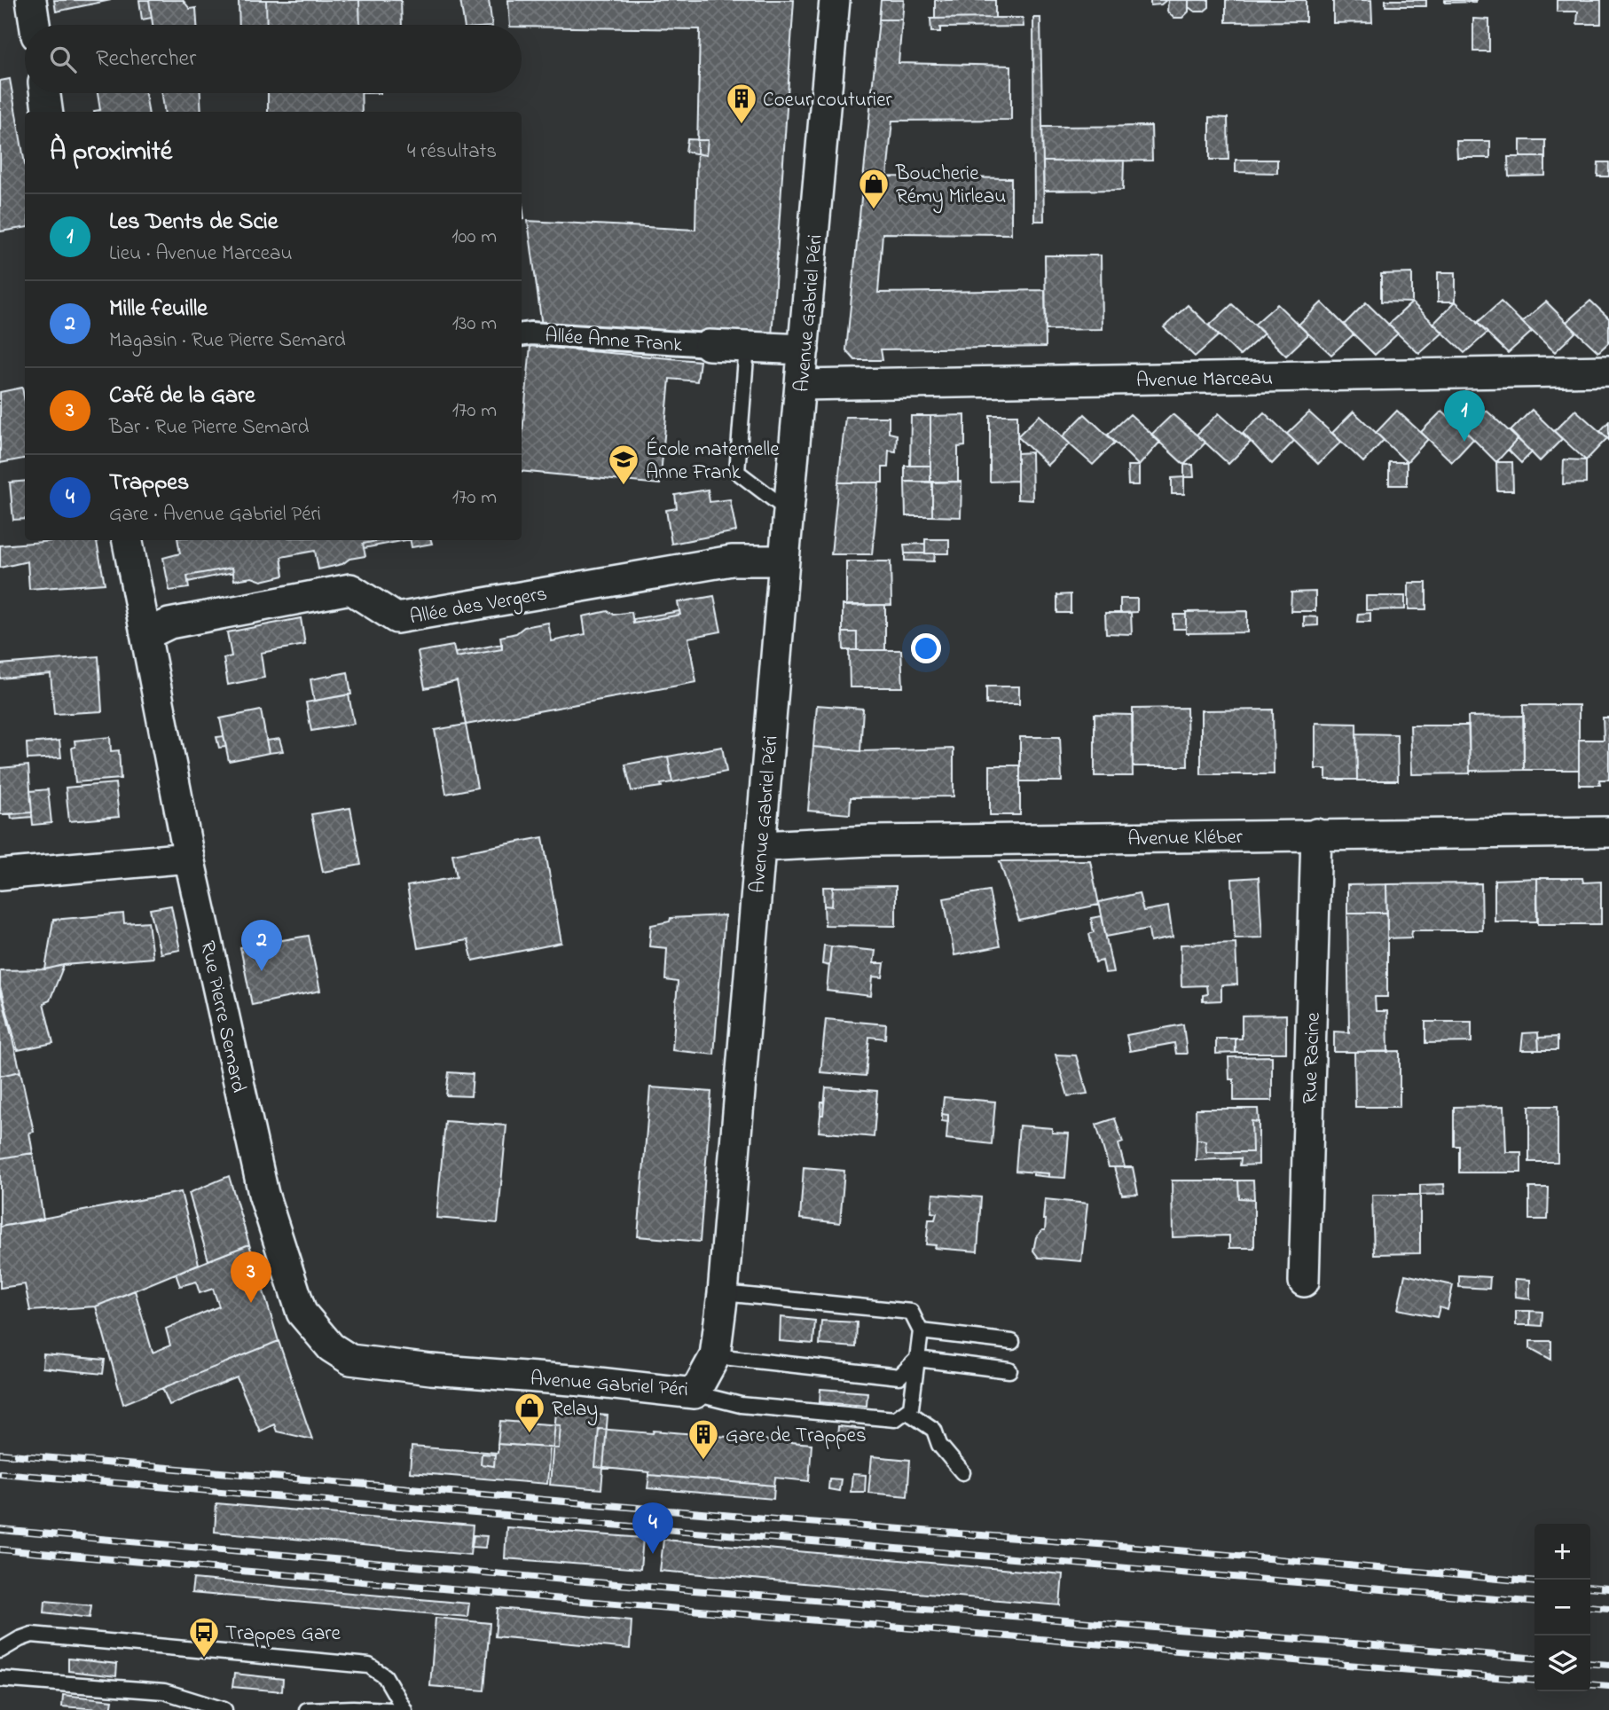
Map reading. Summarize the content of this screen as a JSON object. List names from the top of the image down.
{
  "streets": {
    "street": [
      "Avenue Gabriel Péri",
      "Allée Anne Frank",
      "Avenue Marceau",
      "Allée des Vergers",
      "Avenue Kléber",
      "Rue Pierre Semard",
      "Rue Racine"
    ]
  },
  "crossings": [
    ["Avenue Gabriel Péri", "Avenue Marceau"],
    ["Avenue Gabriel Péri", "Allée des Vergers"],
    ["Avenue Gabriel Péri", "Avenue Kléber"],
    ["Avenue Gabriel Péri", "Rue Pierre Semard"],
    ["Allée des Vergers", "Rue Pierre Semard"],
    ["Avenue Kléber", "Rue Racine"]
  ],
  "places": {
    "building": ["Coeur couturier", "Gare de Trappes"],
    "shop": ["Boucherie Rémy Mirleau", "Relay"],
    "school or university": ["École maternelle Anne Frank"],
    "bus stop": ["Trappes Gare"]
  },
  "page": {
    "search": "Rechercher",
    "heading": ["À proximité", "4 résultats"],
    "list": [
      {
        "mark": "1",
        "name": "Les Dents de Scie",
        "note": "Lieu · Avenue Marceau",
        "value": "100 m"
      },
      {
        "mark": "2",
        "name": "Mille feuille",
        "note": "Magasin · Rue Pierre Semard",
        "value": "130 m"
      },
      {
        "mark": "3",
        "name": "Café de la Gare",
        "note": "Bar · Rue Pierre Semard",
        "value": "170 m"
      },
      {
        "mark": "4",
        "name": "Trappes",
        "note": "Gare · Avenue Gabriel Péri",
        "value": "170 m"
      }
    ],
    "pins": [
      "1",
      "2",
      "3",
      "4"
    ],
    "map_buttons": ["+", "−"]
  }
}
